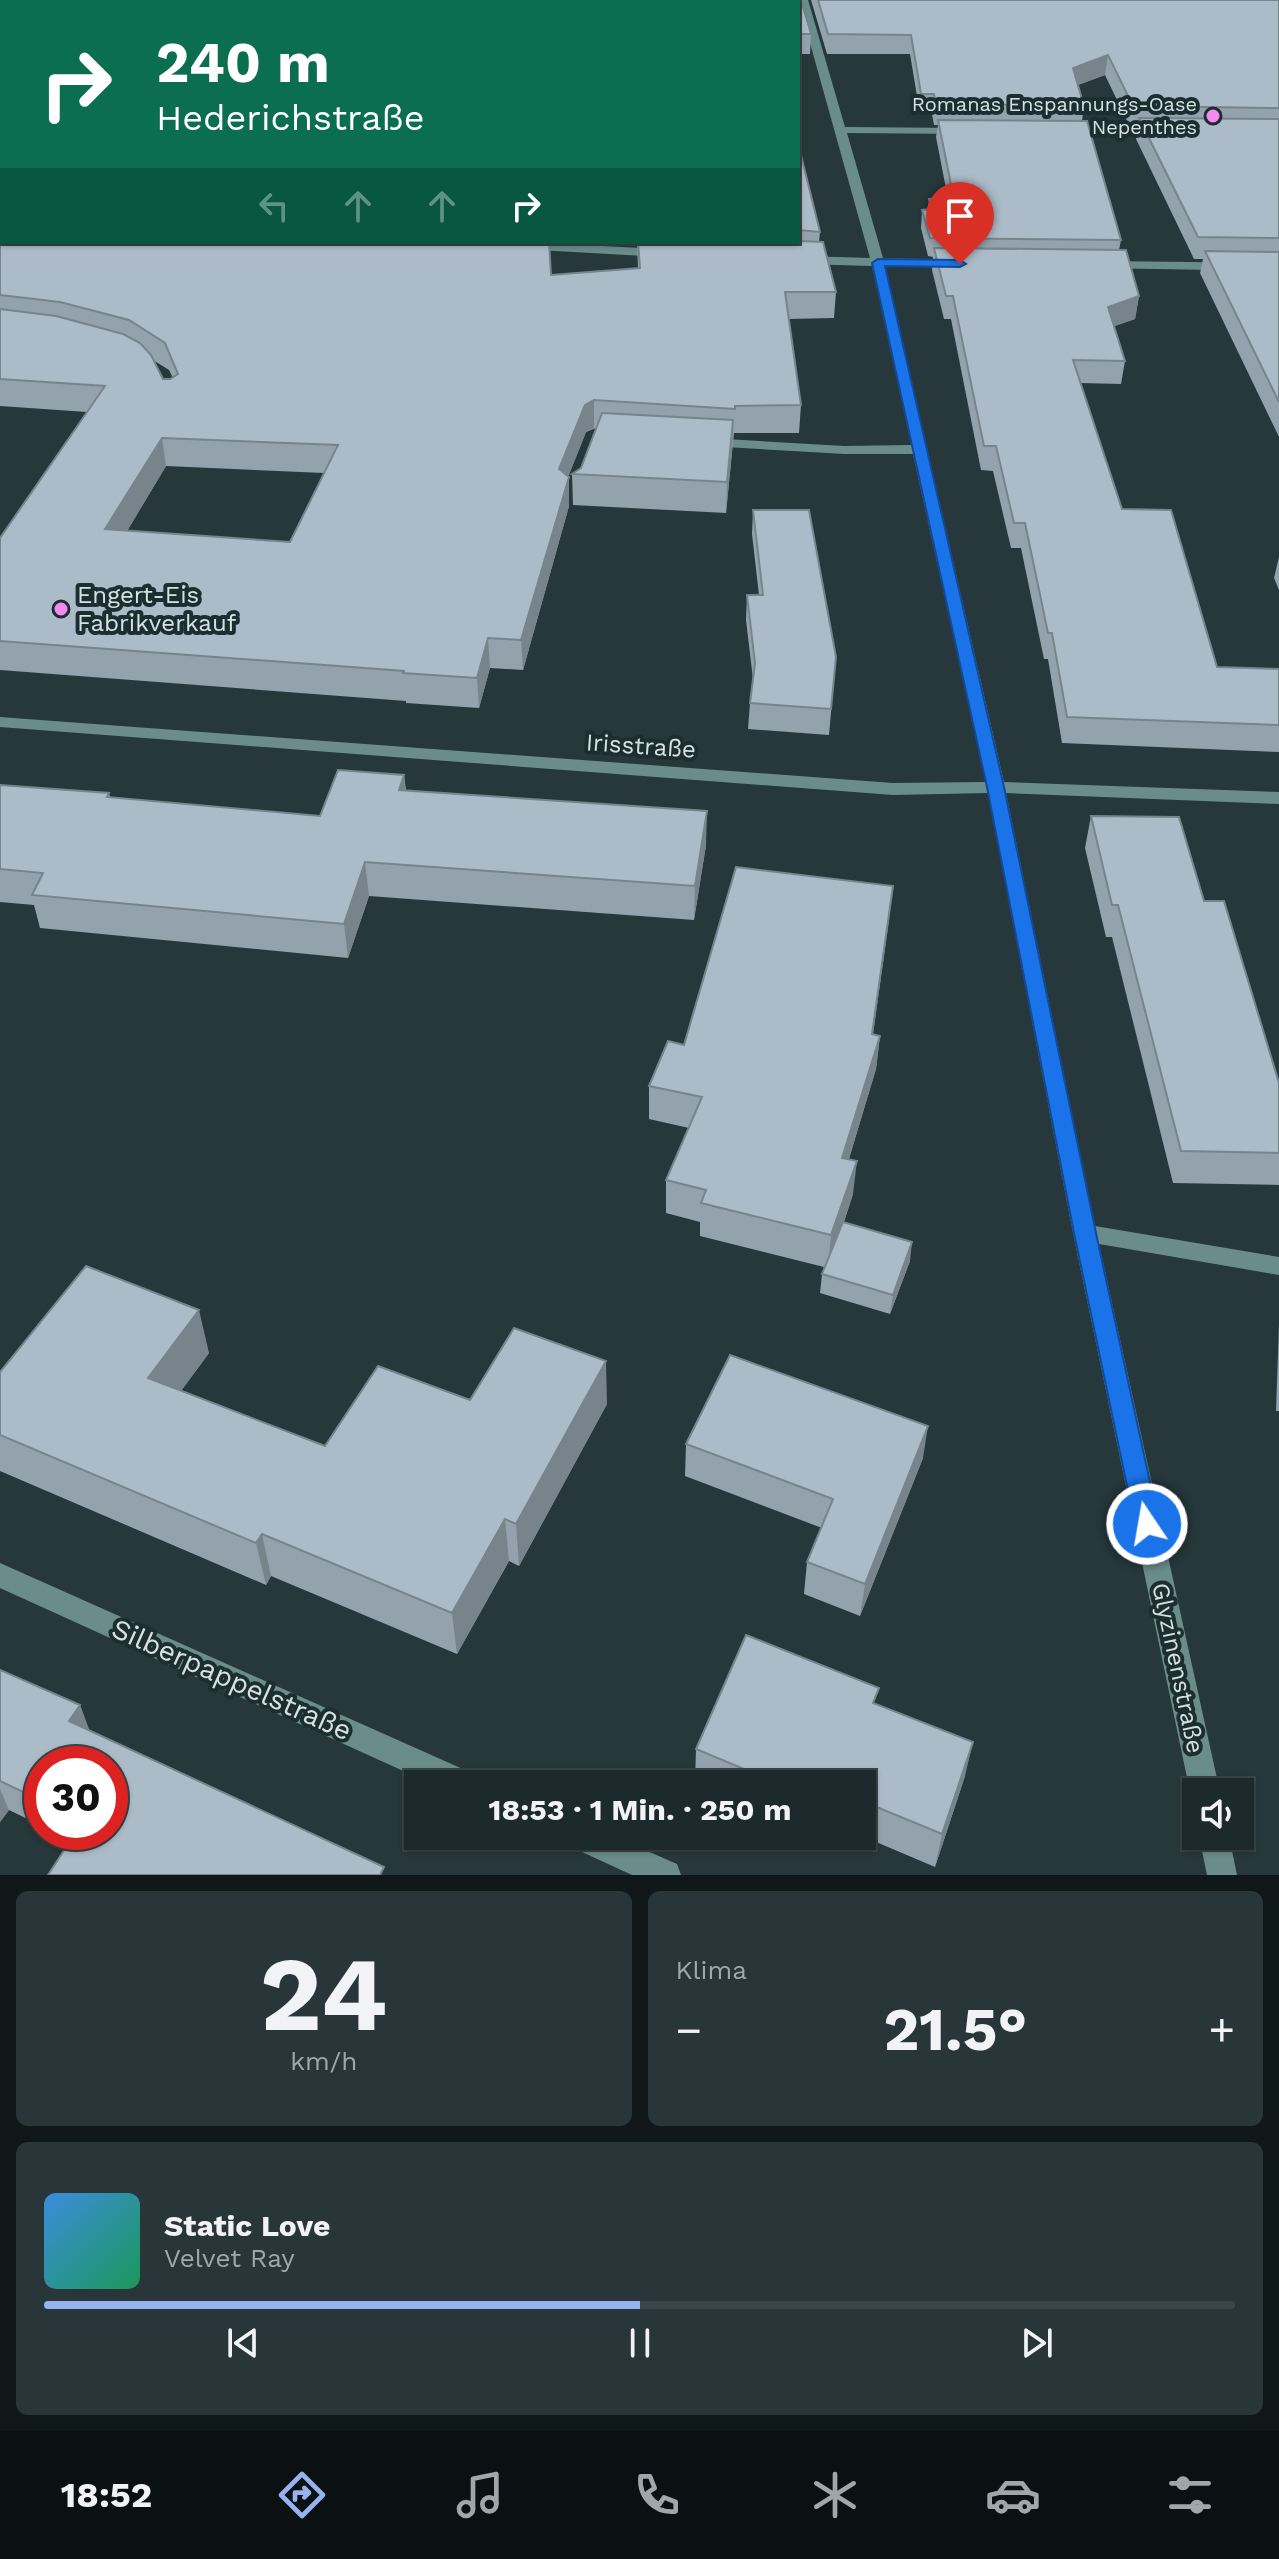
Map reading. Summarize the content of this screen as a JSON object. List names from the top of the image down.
{
  "streets": {
    "street": ["Irisstraße", "Glyzinenstraße", "Silberpappelstraße"]
  },
  "crossings": [
    ["Irisstraße", "Glyzinenstraße"]
  ],
  "places": ["Romanas Enspannungs-Oase Nepenthes", "Engert-Eis Fabrikverkauf"],
  "page": {
    "turn": ["240 m", "Hederichstraße"],
    "limit": "30",
    "trip": "18:53 · 1 Min. · 250 m",
    "tile": [
      ["24", "km/h"],
      "Klima"
    ],
    "heat": ["−", "21.5°", "+"],
    "song": ["Static Love", "Velvet Ray"],
    "tabs": "18:52"
  }
}
